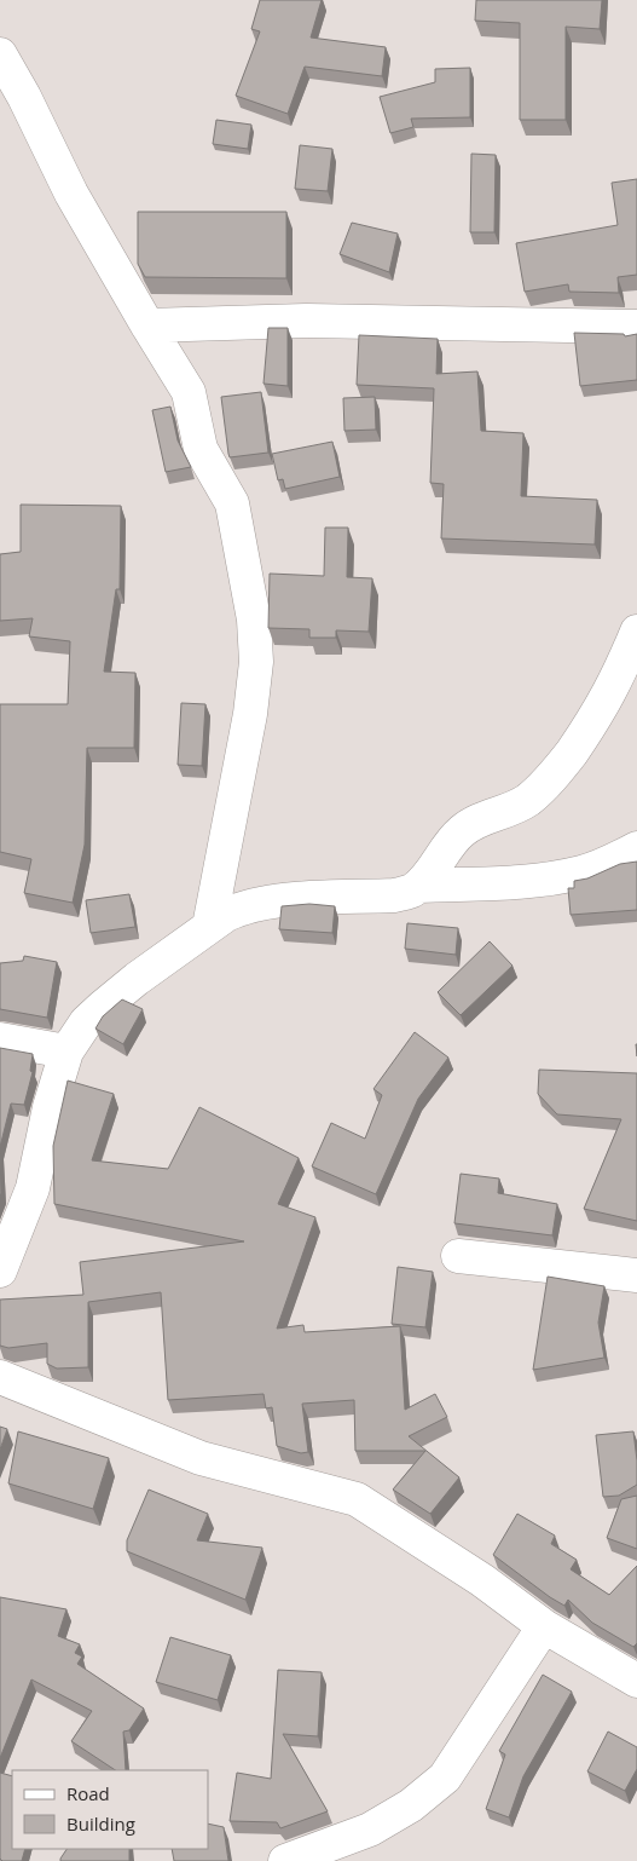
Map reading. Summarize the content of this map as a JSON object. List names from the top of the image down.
{
  "legend": ["Road", "Building"]
}
